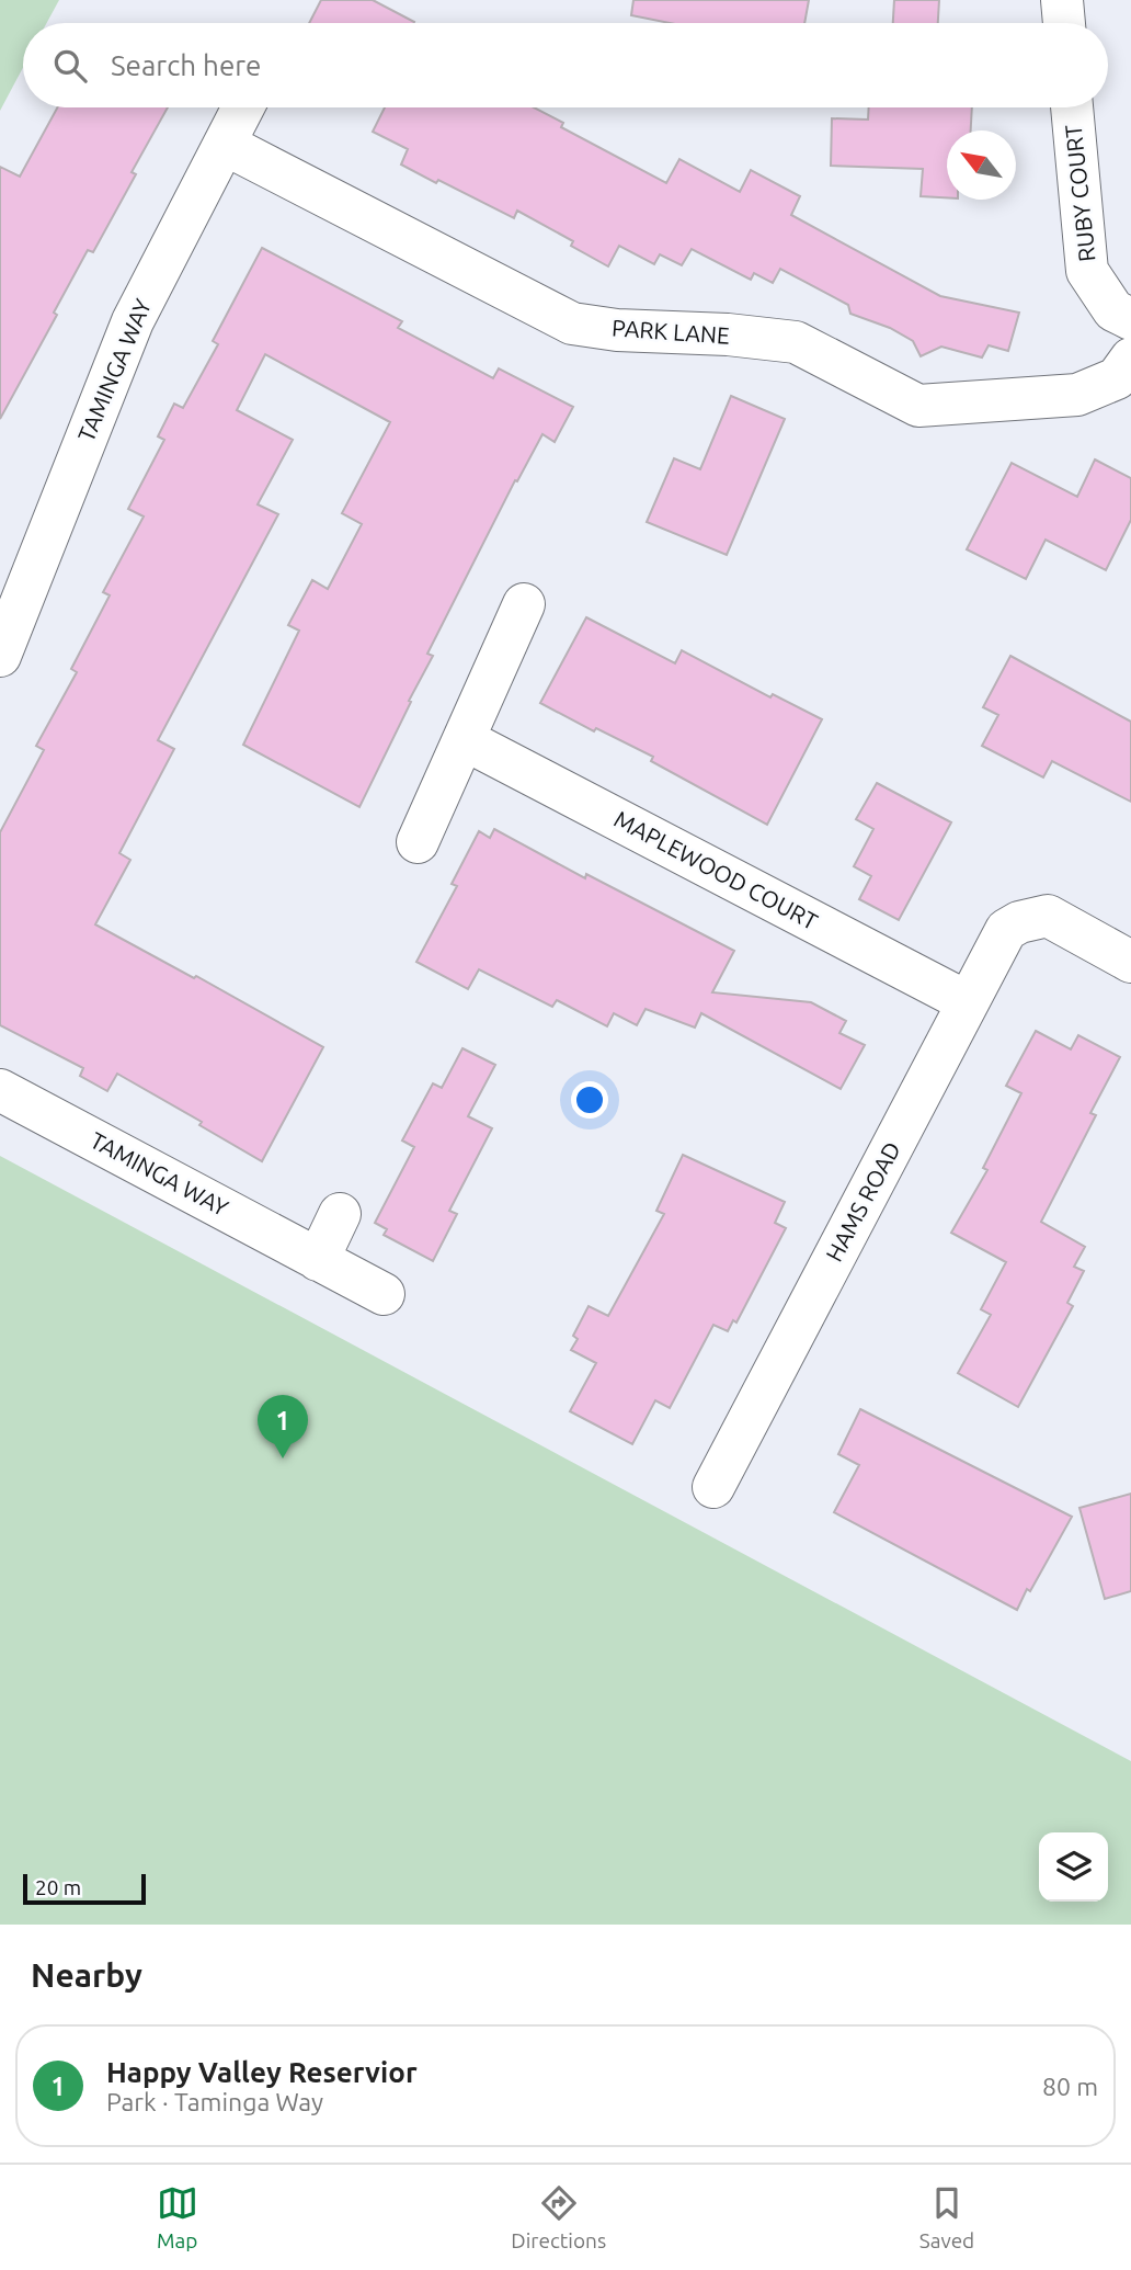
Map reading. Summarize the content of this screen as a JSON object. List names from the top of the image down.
{
  "streets": {
    "street": [
      "RUBY COURT",
      "PARK LANE",
      "TAMINGA WAY",
      "MAPLEWOOD COURT",
      "HAMS ROAD"
    ]
  },
  "crossings": [
    ["PARK LANE", "TAMINGA WAY"],
    ["MAPLEWOOD COURT", "HAMS ROAD"]
  ],
  "scale_bar": "20 m",
  "north": "top left",
  "page": {
    "search": "Search here",
    "pins": "1",
    "scale": "20 m",
    "heading": "Nearby",
    "list": [
      {
        "mark": "1",
        "name": "Happy Valley Reservior",
        "note": "Park · Taminga Way",
        "value": "80 m"
      }
    ],
    "nav": ["Map", "Directions", "Saved"]
  }
}
